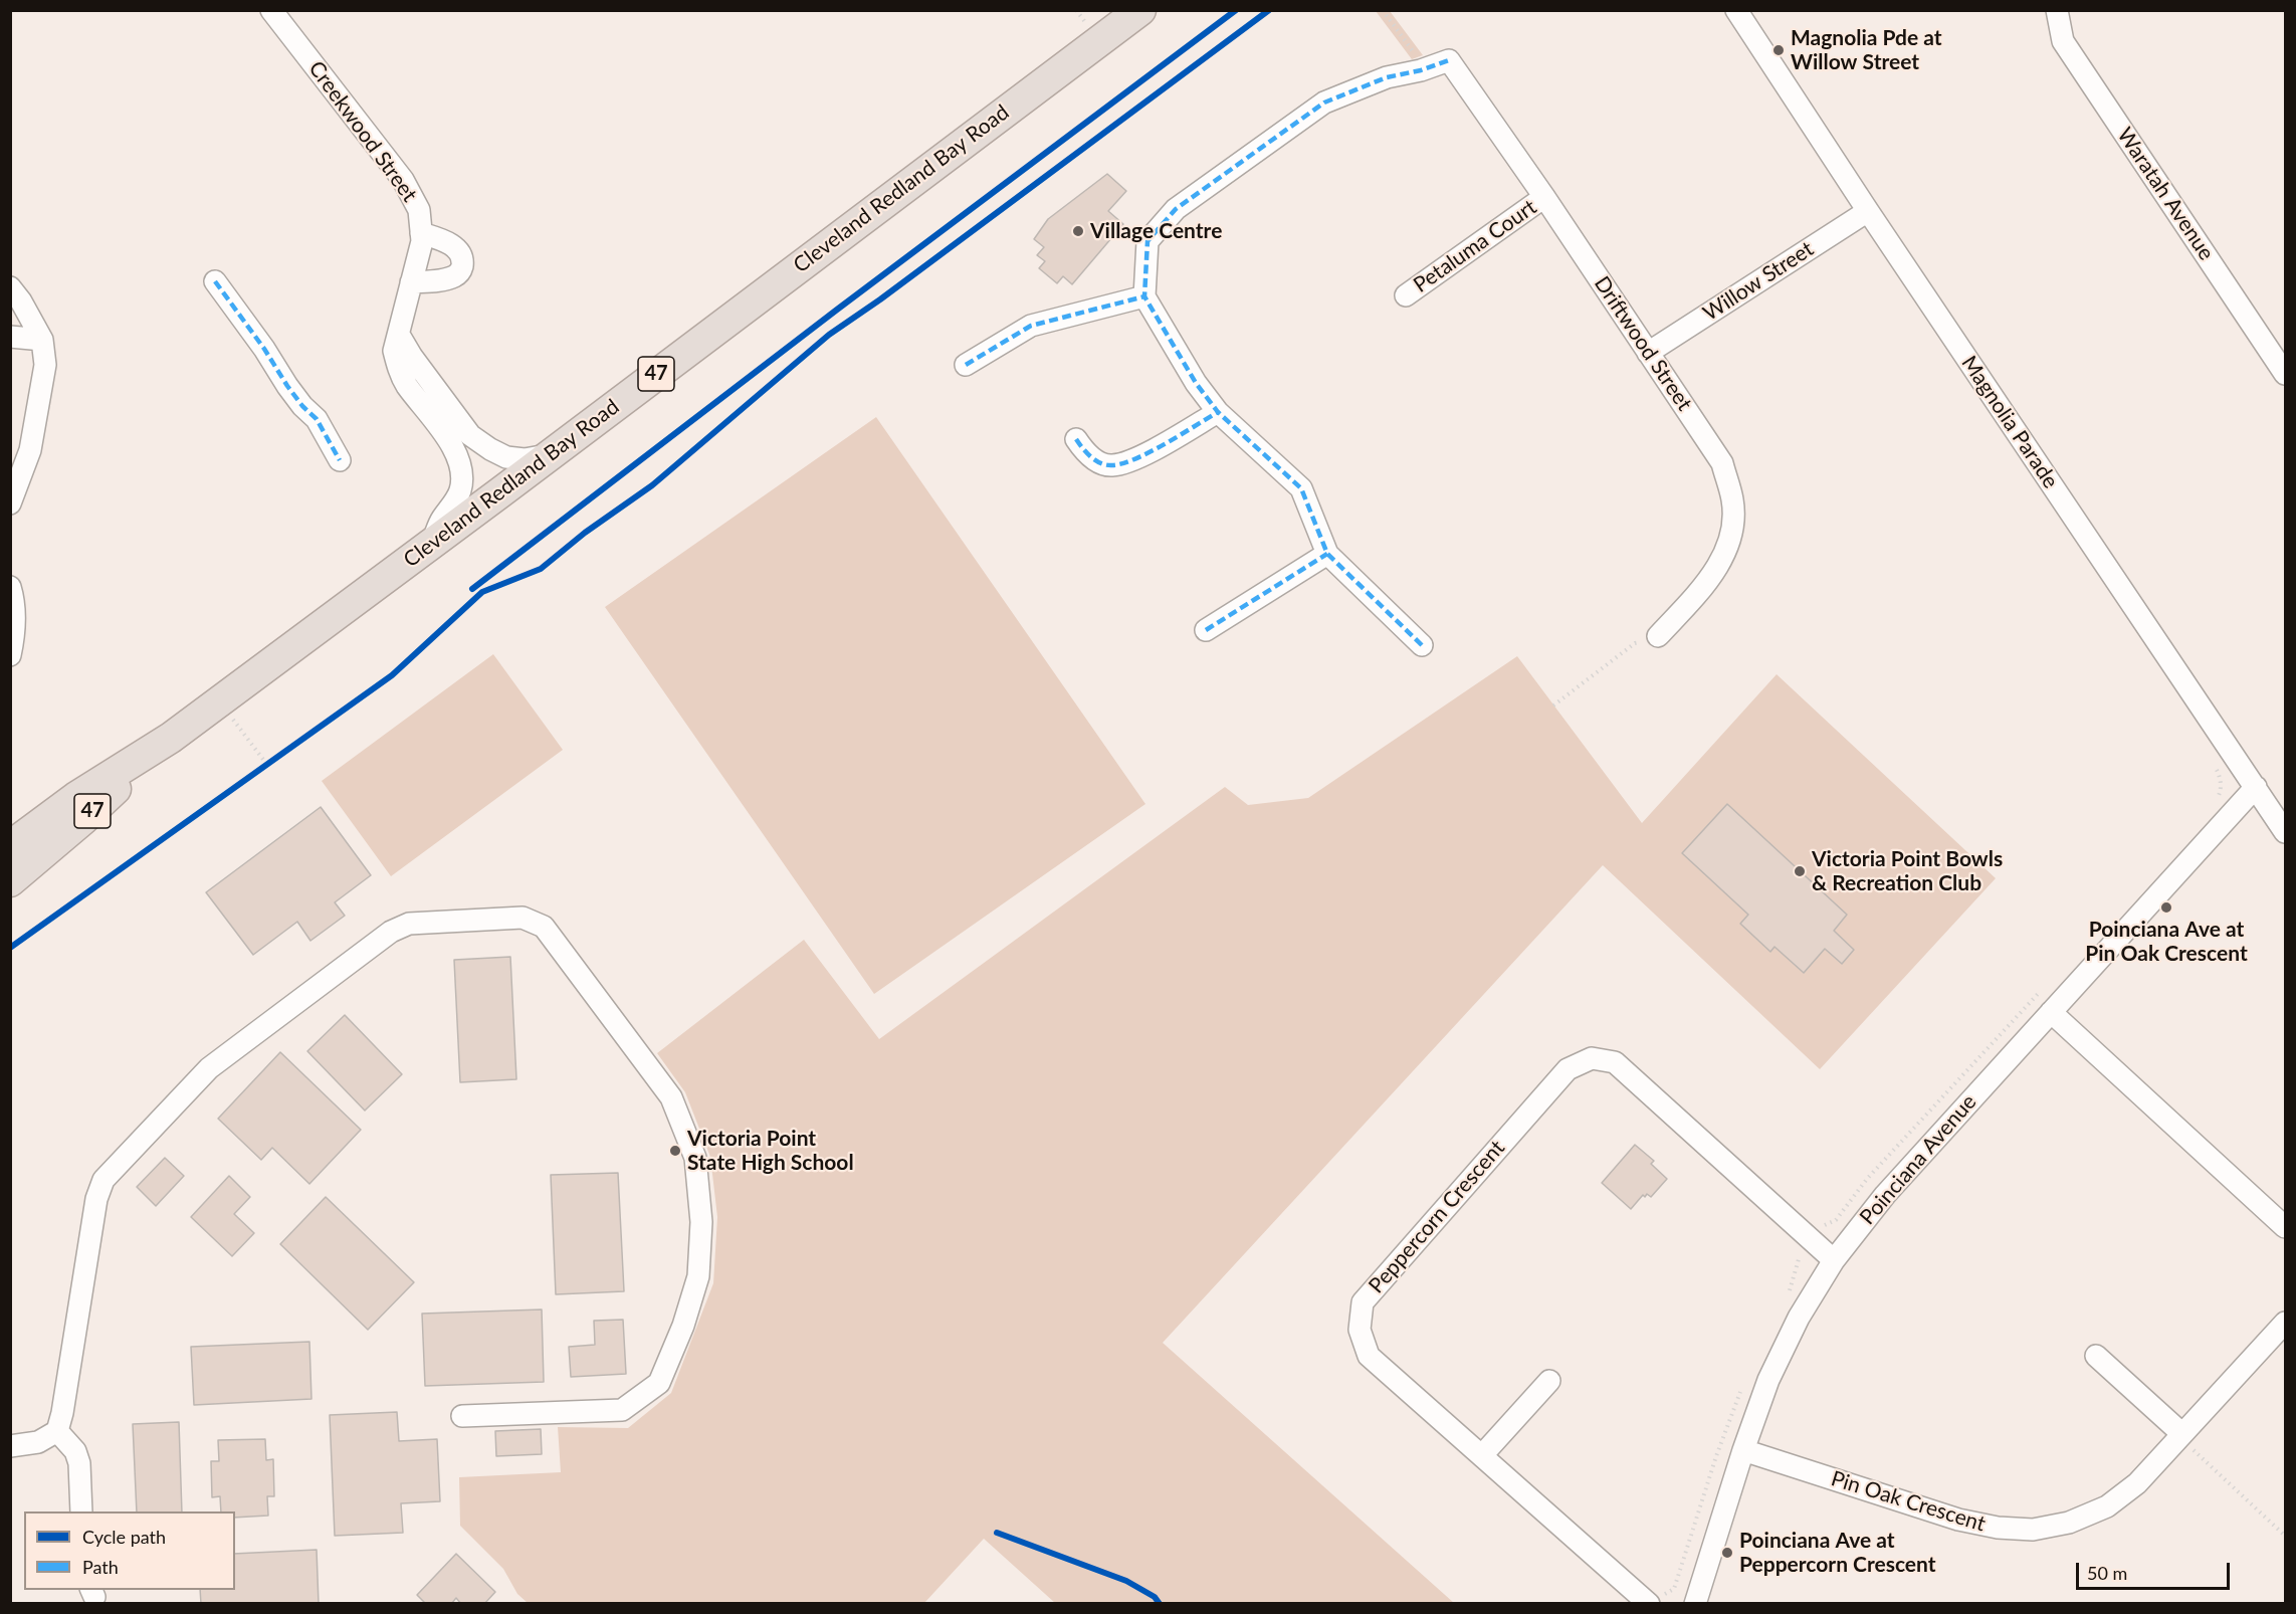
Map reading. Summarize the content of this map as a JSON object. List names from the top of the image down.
{
  "streets": {
    "highway": ["Cleveland Redland Bay Road", "47"],
    "street": [
      "Creekwood Street",
      "Waratah Avenue",
      "Petaluma Court",
      "Willow Street",
      "Driftwood Street",
      "Magnolia Parade",
      "Poinciana Avenue",
      "Peppercorn Crescent",
      "Pin Oak Crescent"
    ]
  },
  "crossings": [
    ["Creekwood Street", "Cleveland Redland Bay Road"],
    ["Petaluma Court", "Driftwood Street"],
    ["Willow Street", "Driftwood Street"],
    ["Willow Street", "Magnolia Parade"],
    ["Magnolia Parade", "Poinciana Avenue"],
    ["Poinciana Avenue", "Peppercorn Crescent"],
    ["Poinciana Avenue", "Pin Oak Crescent"]
  ],
  "places": [
    "Magnolia Pde at Willow Street",
    "Village Centre",
    "Victoria Point Bowls & Recreation Club",
    "Poinciana Ave at Pin Oak Crescent",
    "Victoria Point State High School",
    "Poinciana Ave at Peppercorn Crescent"
  ],
  "legend": ["Cycle path", "Path"],
  "scale_bar": "50 m"
}
